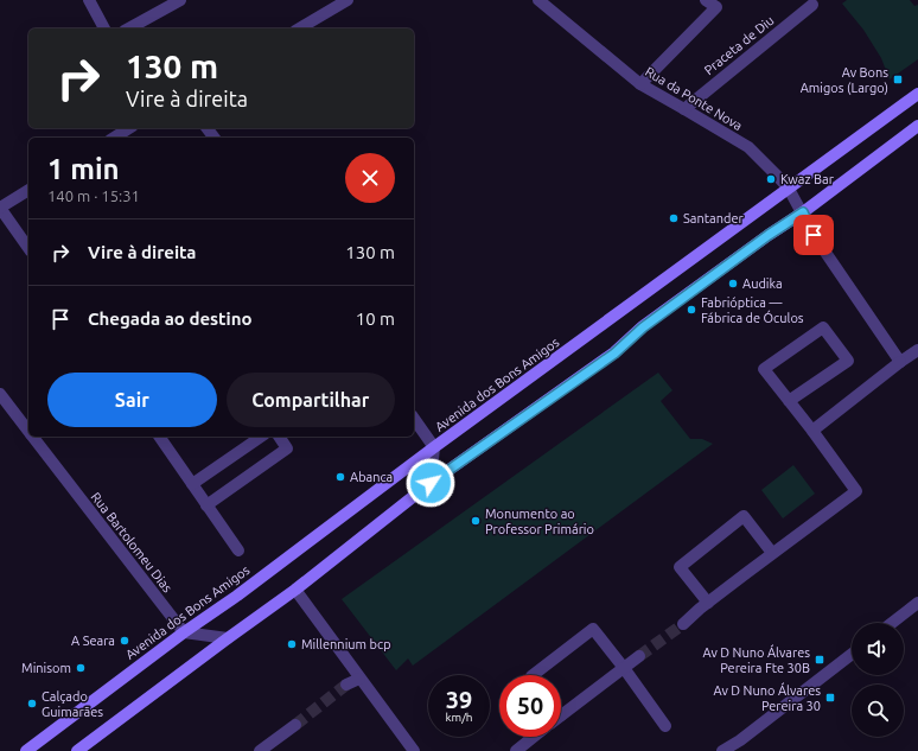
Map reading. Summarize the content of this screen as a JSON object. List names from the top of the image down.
{
  "streets": {
    "main road": ["Avenida dos Bons Amigos"],
    "street": ["Praceta de Diu", "Rua da Ponte Nova", "Rua Bartolomeu Dias"]
  },
  "crossings": [
    ["Praceta de Diu", "Rua da Ponte Nova"],
    ["Rua da Ponte Nova", "Avenida dos Bons Amigos"],
    ["Avenida dos Bons Amigos", "Rua Bartolomeu Dias"]
  ],
  "places": {
    "transit": ["Av Bons Amigos (Largo)", "Av D Nuno Álvares Pereira Fte 30B", "Av D Nuno Álvares Pereira 30"],
    "other": [
      "Kwaz Bar",
      "Santander",
      "Audika",
      "Fabrióptica — Fábrica de Óculos",
      "Abanca",
      "Monumento ao Professor Primário",
      "A Seara",
      "Millennium bcp",
      "Minisom",
      "Calçado Guimarães"
    ]
  },
  "page": {
    "turn": ["130 m", "Vire à direita"],
    "heading": ["1 min", "140 m · 15:31"],
    "list": [
      {
        "name": "Vire à direita",
        "value": "130 m"
      },
      {
        "name": "Chegada ao destino",
        "value": "10 m"
      }
    ],
    "buttons": ["Sair", "Compartilhar"],
    "speed": "39 km/h",
    "limit": "50"
  }
}
